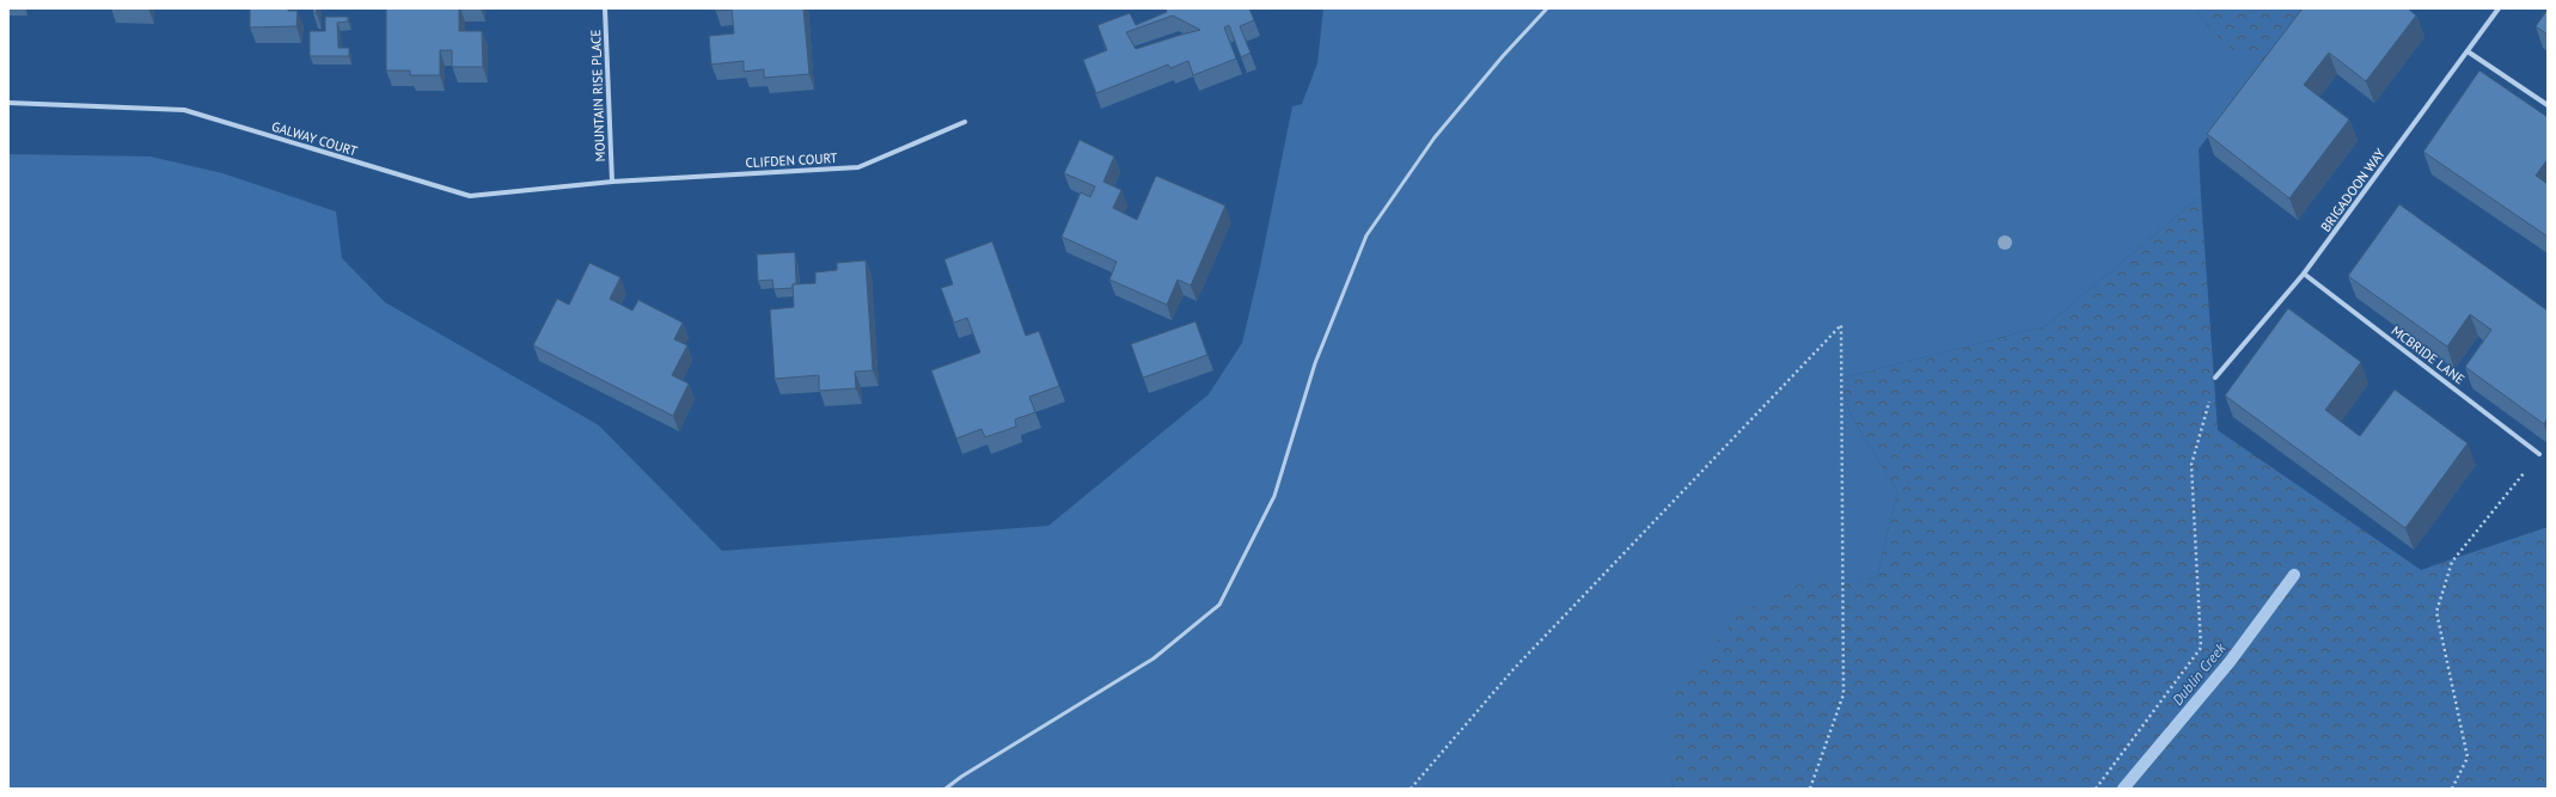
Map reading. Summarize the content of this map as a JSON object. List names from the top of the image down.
{
  "streets": {
    "street": [
      "MOUNTAIN RISE PLACE",
      "GALWAY COURT",
      "CLIFDEN COURT",
      "BRIGADOON WAY",
      "MCBRIDE LANE"
    ]
  },
  "crossings": [
    ["MOUNTAIN RISE PLACE", "GALWAY COURT"],
    ["MOUNTAIN RISE PLACE", "CLIFDEN COURT"],
    ["GALWAY COURT", "CLIFDEN COURT"],
    ["BRIGADOON WAY", "MCBRIDE LANE"]
  ],
  "water": ["Dublin Creek"]
}
